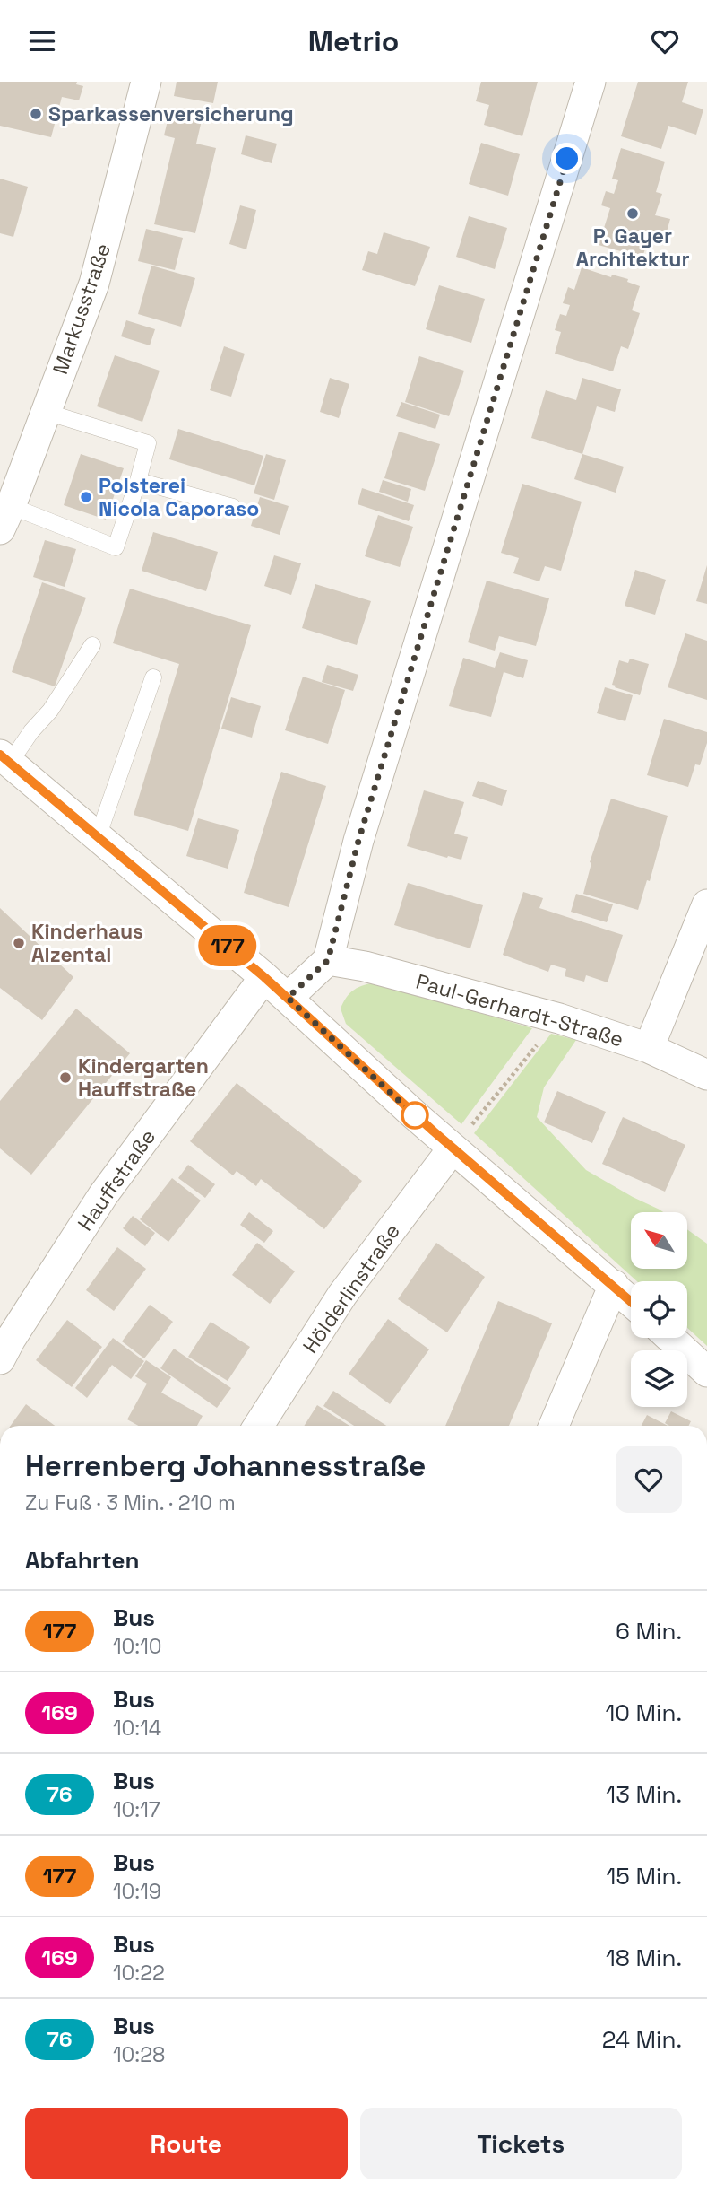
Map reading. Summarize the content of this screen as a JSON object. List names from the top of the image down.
{
  "streets": {
    "street": [
      "Markusstraße",
      "Paul-Gerhardt-Straße",
      "Hauffstraße",
      "Hölderlinstraße"
    ]
  },
  "places": [
    "Sparkassenversicherung",
    "P. Gayer Architektur",
    "Polsterei Nicola Caporaso",
    "Kinderhaus Alzental",
    "Kindergarten Hauffstraße"
  ],
  "lines": ["bus line 177"],
  "north": "top left",
  "page": {
    "header": "Metrio",
    "on_map": "177",
    "heading": [
      ["Herrenberg Johannesstraße", "Zu Fuß · 3 Min. · 210 m"],
      "Abfahrten"
    ],
    "list": [
      {
        "mark": "177",
        "name": "Bus",
        "note": "10:10",
        "value": "6 Min."
      },
      {
        "mark": "169",
        "name": "Bus",
        "note": "10:14",
        "value": "10 Min."
      },
      {
        "mark": "76",
        "name": "Bus",
        "note": "10:17",
        "value": "13 Min."
      },
      {
        "mark": "177",
        "name": "Bus",
        "note": "10:19",
        "value": "15 Min."
      },
      {
        "mark": "169",
        "name": "Bus",
        "note": "10:22",
        "value": "18 Min."
      },
      {
        "mark": "76",
        "name": "Bus",
        "note": "10:28",
        "value": "24 Min."
      }
    ],
    "buttons": ["Route", "Tickets"]
  }
}
